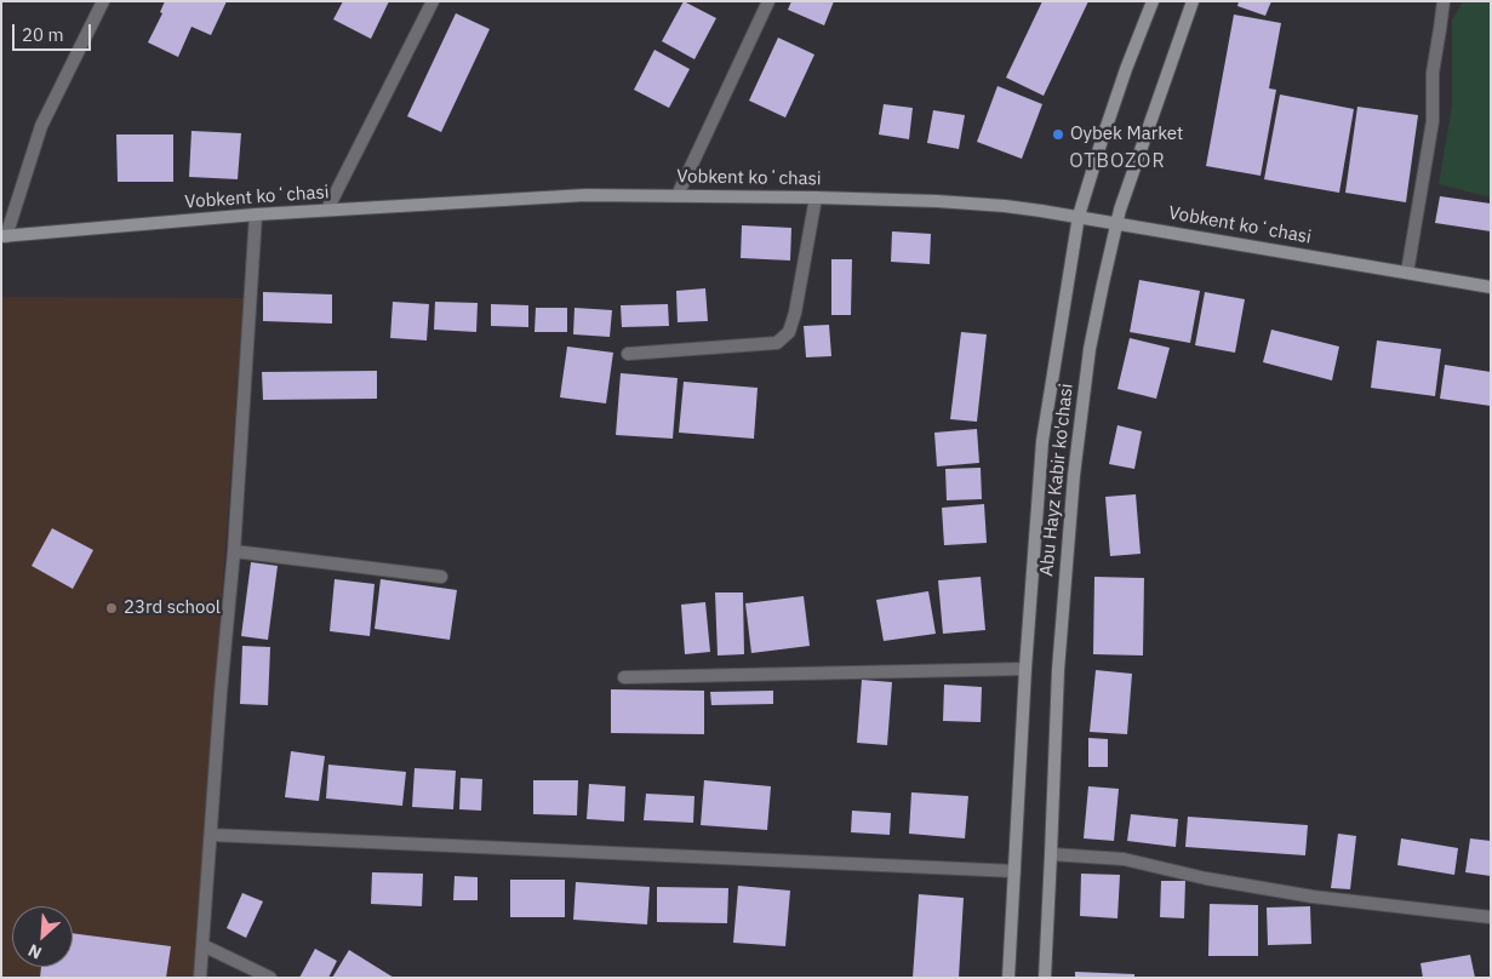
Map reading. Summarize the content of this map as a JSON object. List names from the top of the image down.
{
  "streets": {
    "main road": ["Vobkent koʻchasi", "Abu Hayz Kabir ko'chasi"]
  },
  "crossings": [
    ["Vobkent koʻchasi", "Abu Hayz Kabir ko'chasi"]
  ],
  "districts": ["OTBOZOR"],
  "places": ["Oybek Market", "23rd school"],
  "scale_bar": "20 m",
  "north": "bottom left"
}
